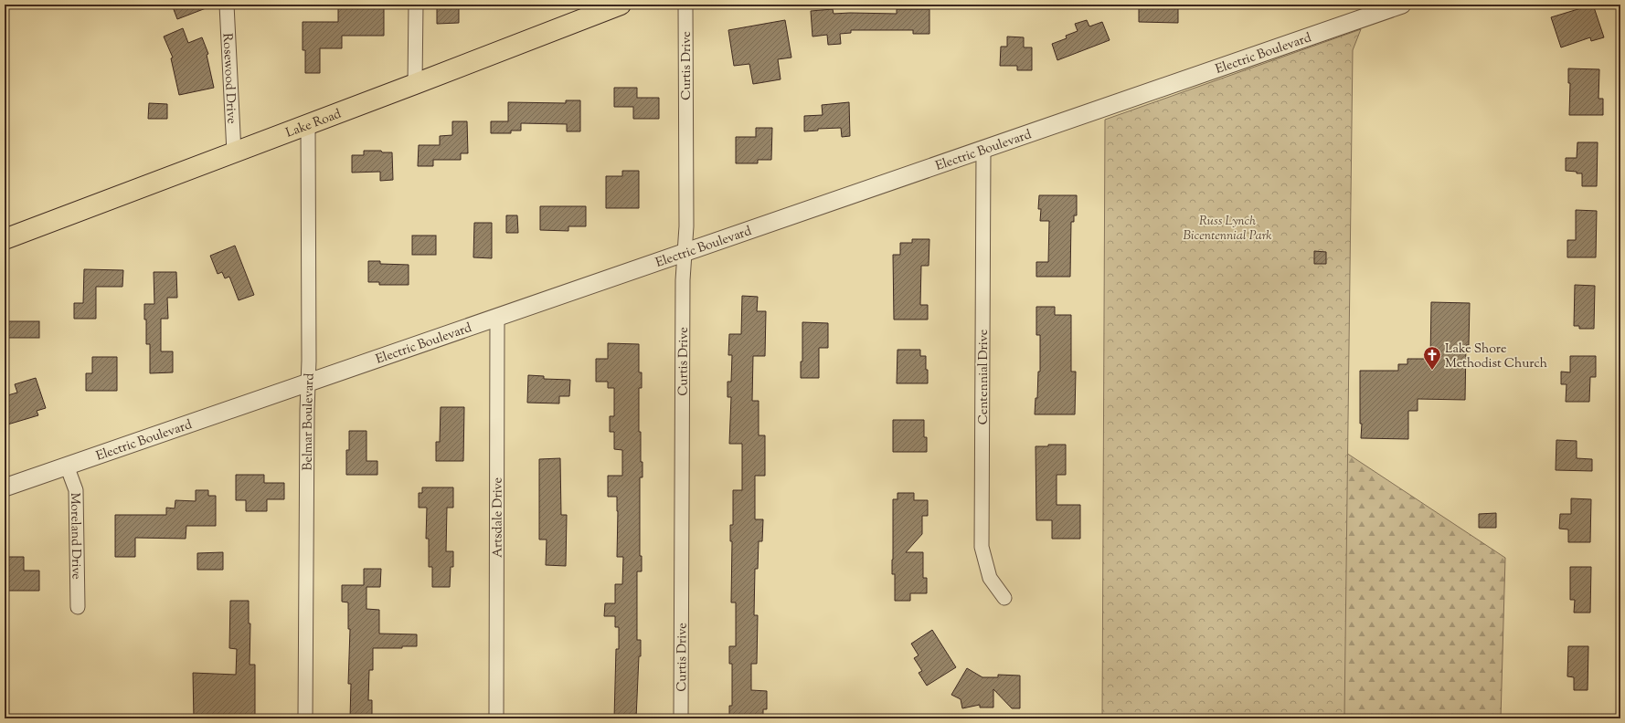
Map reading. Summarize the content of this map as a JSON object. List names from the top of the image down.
{
  "streets": {
    "main road": ["Lake Road"],
    "street": [
      "Electric Boulevard",
      "Curtis Drive",
      "Rosewood Drive",
      "Centennial Drive",
      "Belmar Boulevard",
      "Artsdale Drive",
      "Moreland Drive"
    ]
  },
  "crossings": [
    ["Electric Boulevard", "Curtis Drive"],
    ["Electric Boulevard", "Centennial Drive"],
    ["Electric Boulevard", "Belmar Boulevard"],
    ["Electric Boulevard", "Artsdale Drive"],
    ["Electric Boulevard", "Moreland Drive"],
    ["Rosewood Drive", "Lake Road"],
    ["Lake Road", "Belmar Boulevard"]
  ],
  "parks": ["Russ Lynch Bicentennial Park"],
  "places": {
    "church": ["Lake Shore Methodist Church"]
  }
}
